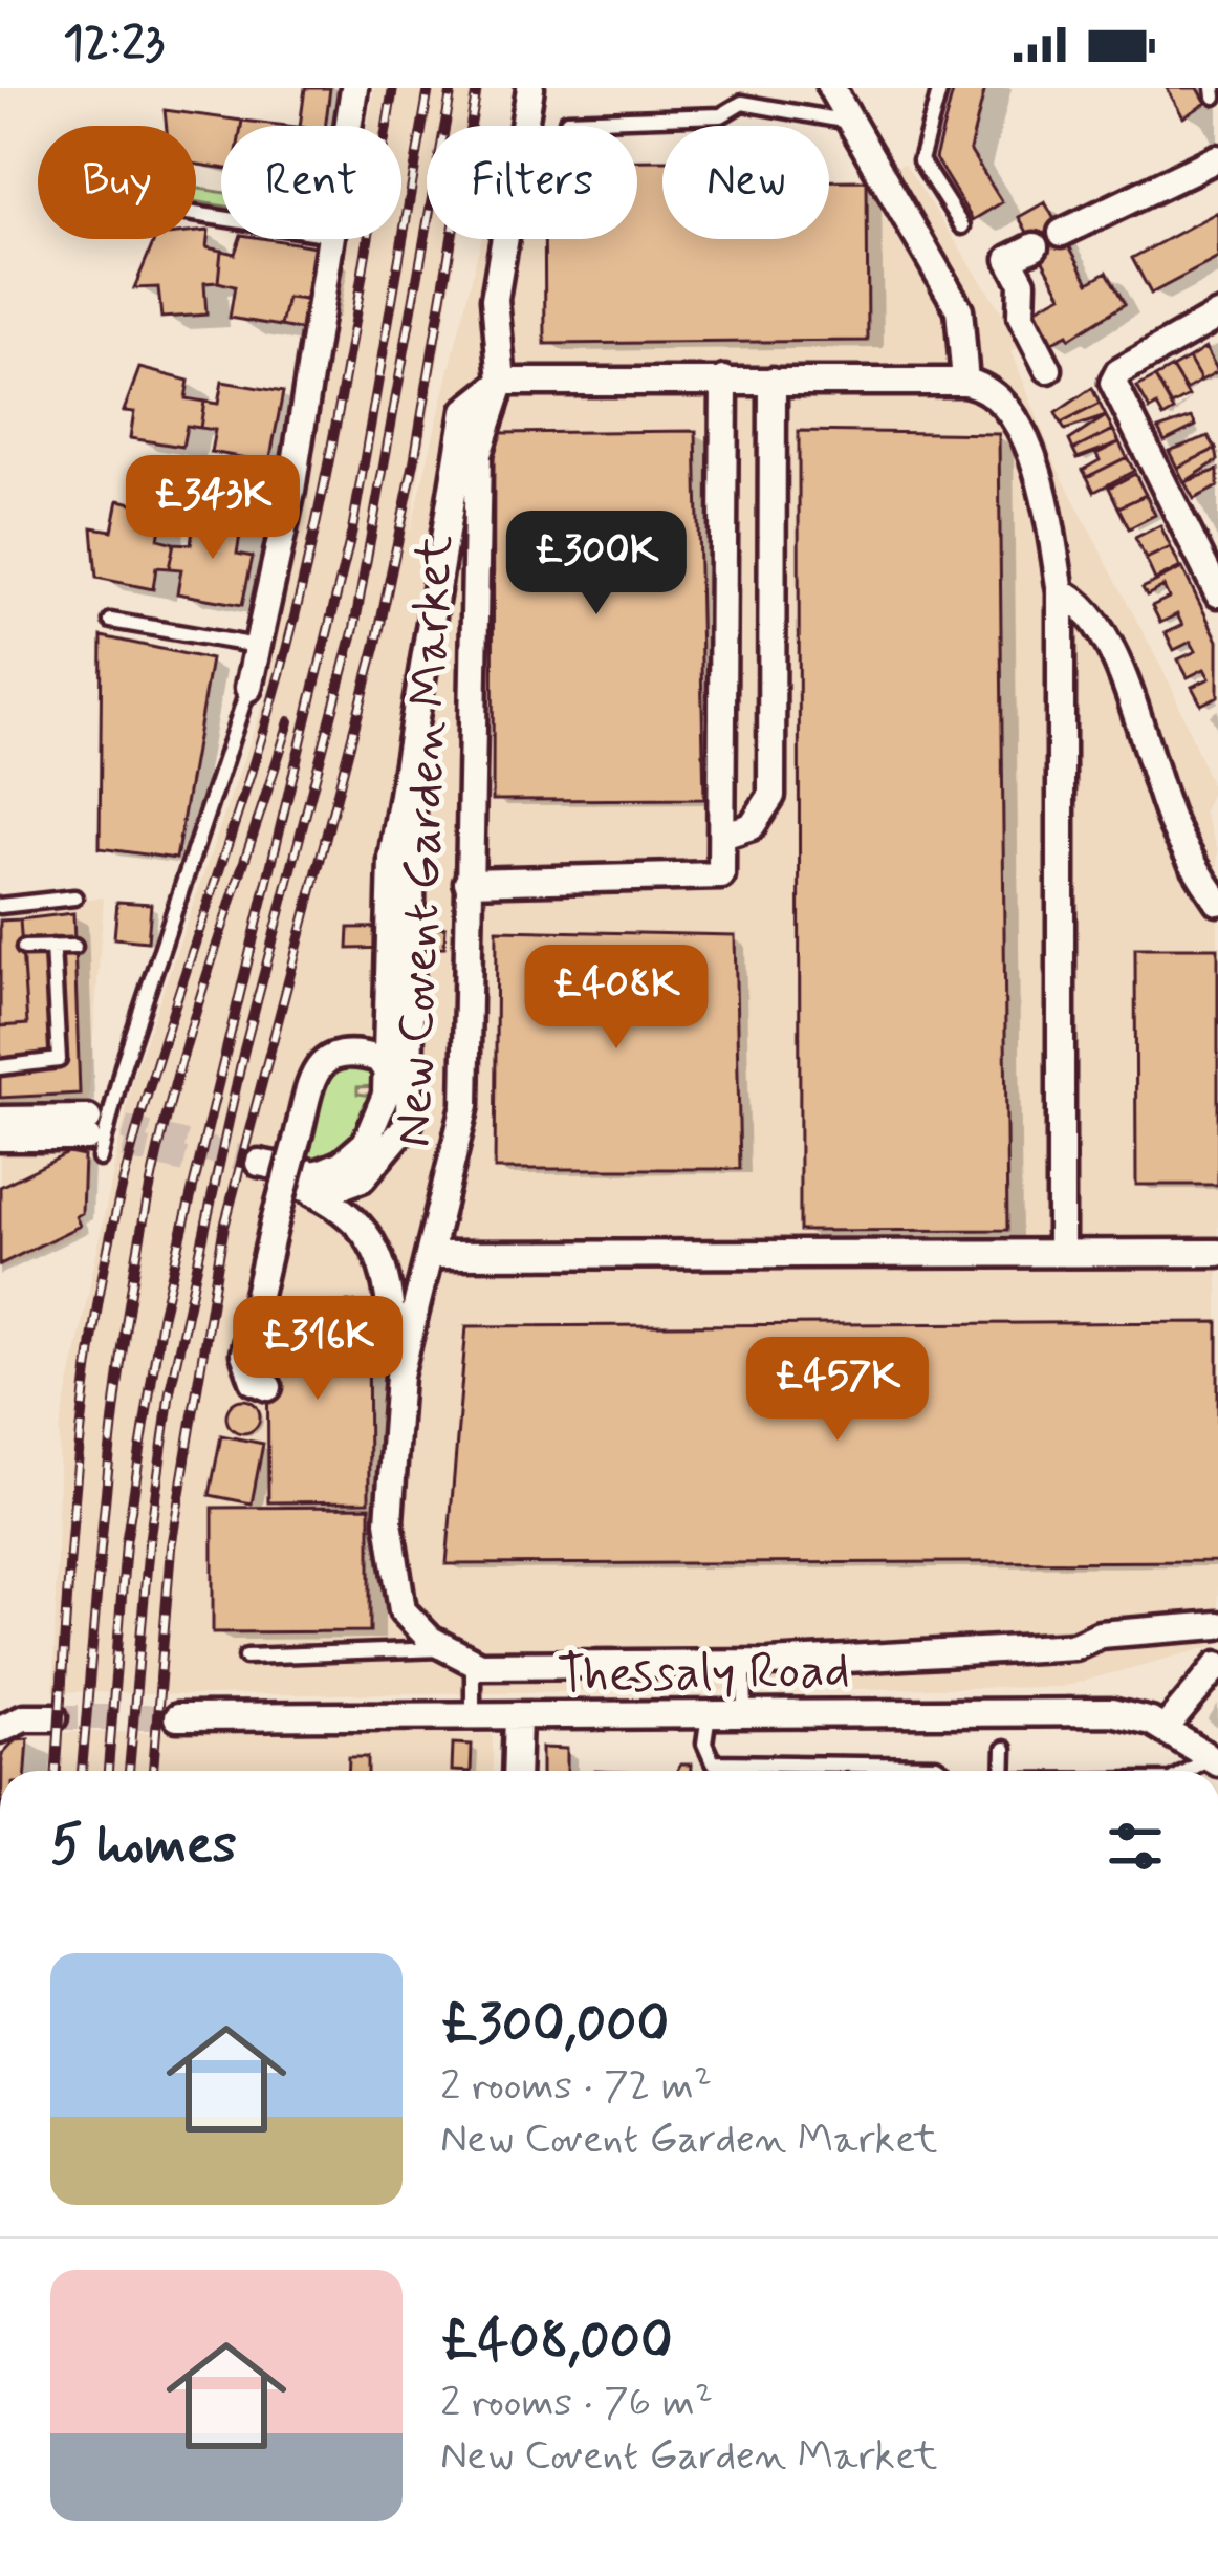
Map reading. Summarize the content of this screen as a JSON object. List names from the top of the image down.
{
  "streets": {
    "street": ["New Covent Garden Market", "Thessaly Road"]
  },
  "page": {
    "status": "12:23",
    "chip": [
      "Buy",
      "Rent",
      "Filters",
      "New"
    ],
    "price": [
      "£343K",
      "£300K",
      "£408K",
      "£316K",
      "£457K"
    ],
    "heading": "5 homes",
    "list": [
      {
        "name": "£300,000",
        "note": "2 rooms · 72 m² · New Covent Garden Market"
      },
      {
        "name": "£408,000",
        "note": "2 rooms · 76 m² · New Covent Garden Market"
      }
    ]
  }
}
